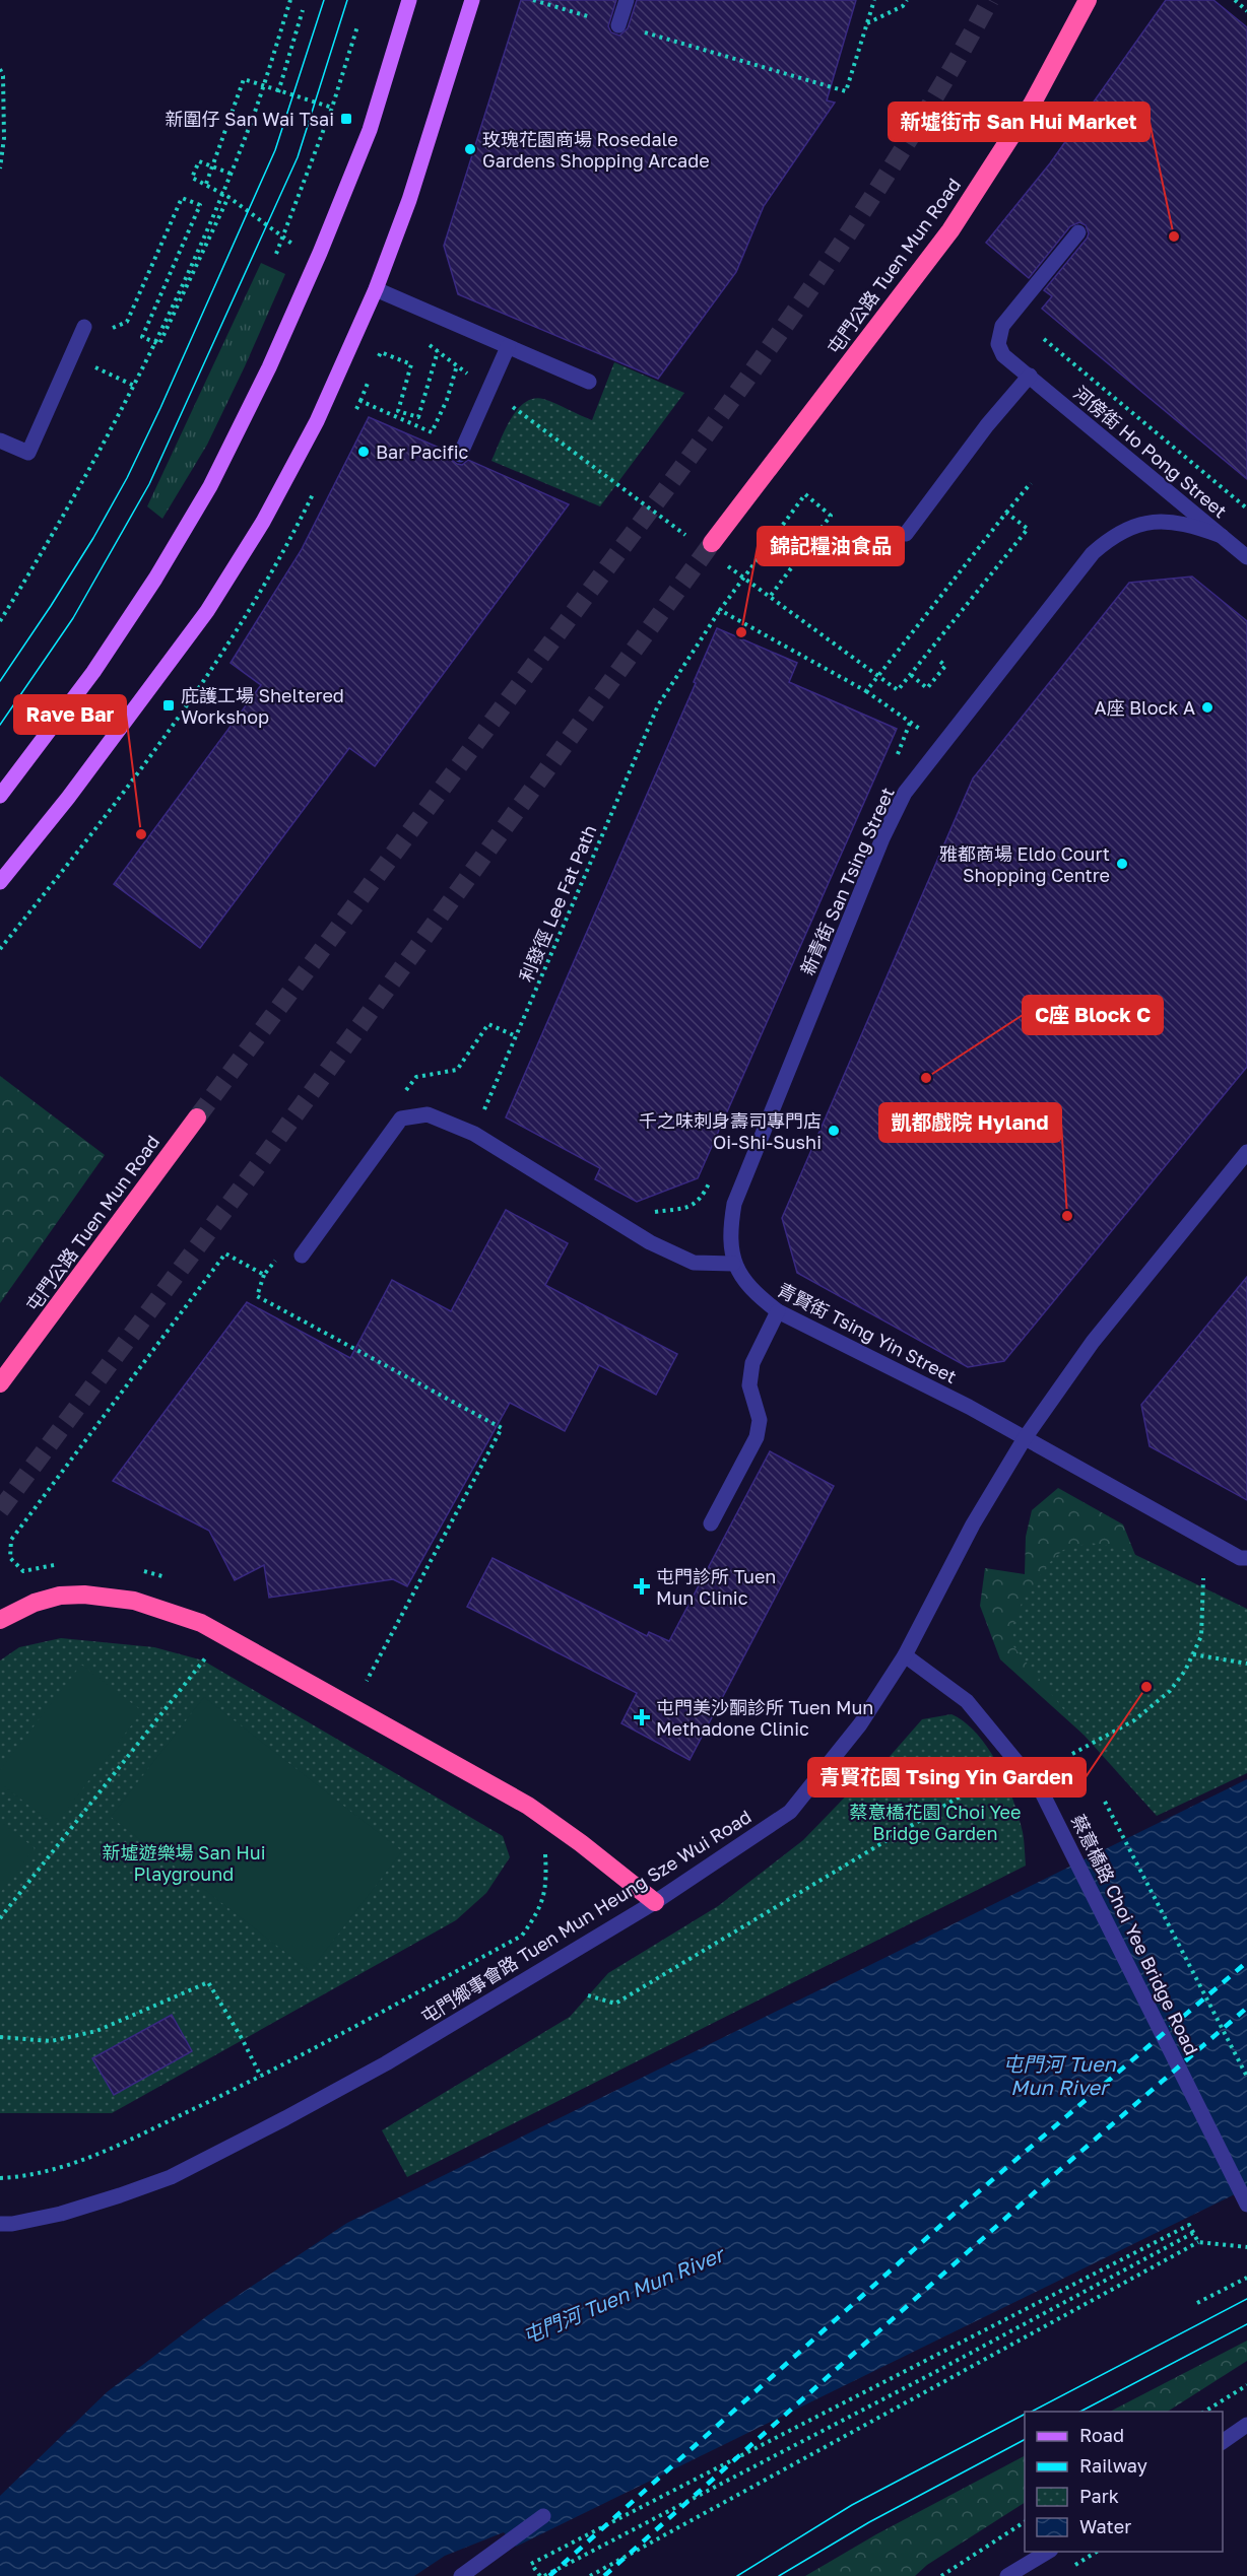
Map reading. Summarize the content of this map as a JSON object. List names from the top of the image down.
{
  "streets": {
    "highway": ["屯門公路 Tuen Mun Road"],
    "street": [
      "河傍街 Ho Pong Street",
      "新青街 San Tsing Street",
      "青賢街 Tsing Yin Street",
      "屯門鄉事會路 Tuen Mun Heung Sze Wui Road",
      "蔡意橋路 Choi Yee Bridge Road"
    ],
    "path": ["利發徑 Lee Fat Path"]
  },
  "crossings": [
    ["河傍街 Ho Pong Street", "新青街 San Tsing Street"],
    ["新青街 San Tsing Street", "青賢街 Tsing Yin Street"],
    ["青賢街 Tsing Yin Street", "屯門鄉事會路 Tuen Mun Heung Sze Wui Road"],
    ["屯門鄉事會路 Tuen Mun Heung Sze Wui Road", "蔡意橋路 Choi Yee Bridge Road"]
  ],
  "water": ["屯門河 Tuen Mun River"],
  "parks": ["蔡意橋花園 Choi Yee Bridge Garden", "新墟遊樂場 San Hui Playground"],
  "places": {
    "transit": ["新圍仔 San Wai Tsai", "庇護工場 Sheltered Workshop"],
    "other": [
      "玫瑰花園商場 Rosedale Gardens Shopping Arcade",
      "新墟街市 San Hui Market",
      "Bar Pacific",
      "錦記糧油食品",
      "A座 Block A",
      "Rave Bar",
      "雅都商場 Eldo Court Shopping Centre",
      "C座 Block C",
      "千之味刺身壽司專門店 Oi-Shi-Sushi",
      "凱都戲院 Hyland",
      "青賢花園 Tsing Yin Garden"
    ],
    "health": ["屯門診所 Tuen Mun Clinic", "屯門美沙酮診所 Tuen Mun Methadone Clinic"]
  },
  "legend": [
    "Road",
    "Railway",
    "Park",
    "Water"
  ]
}
